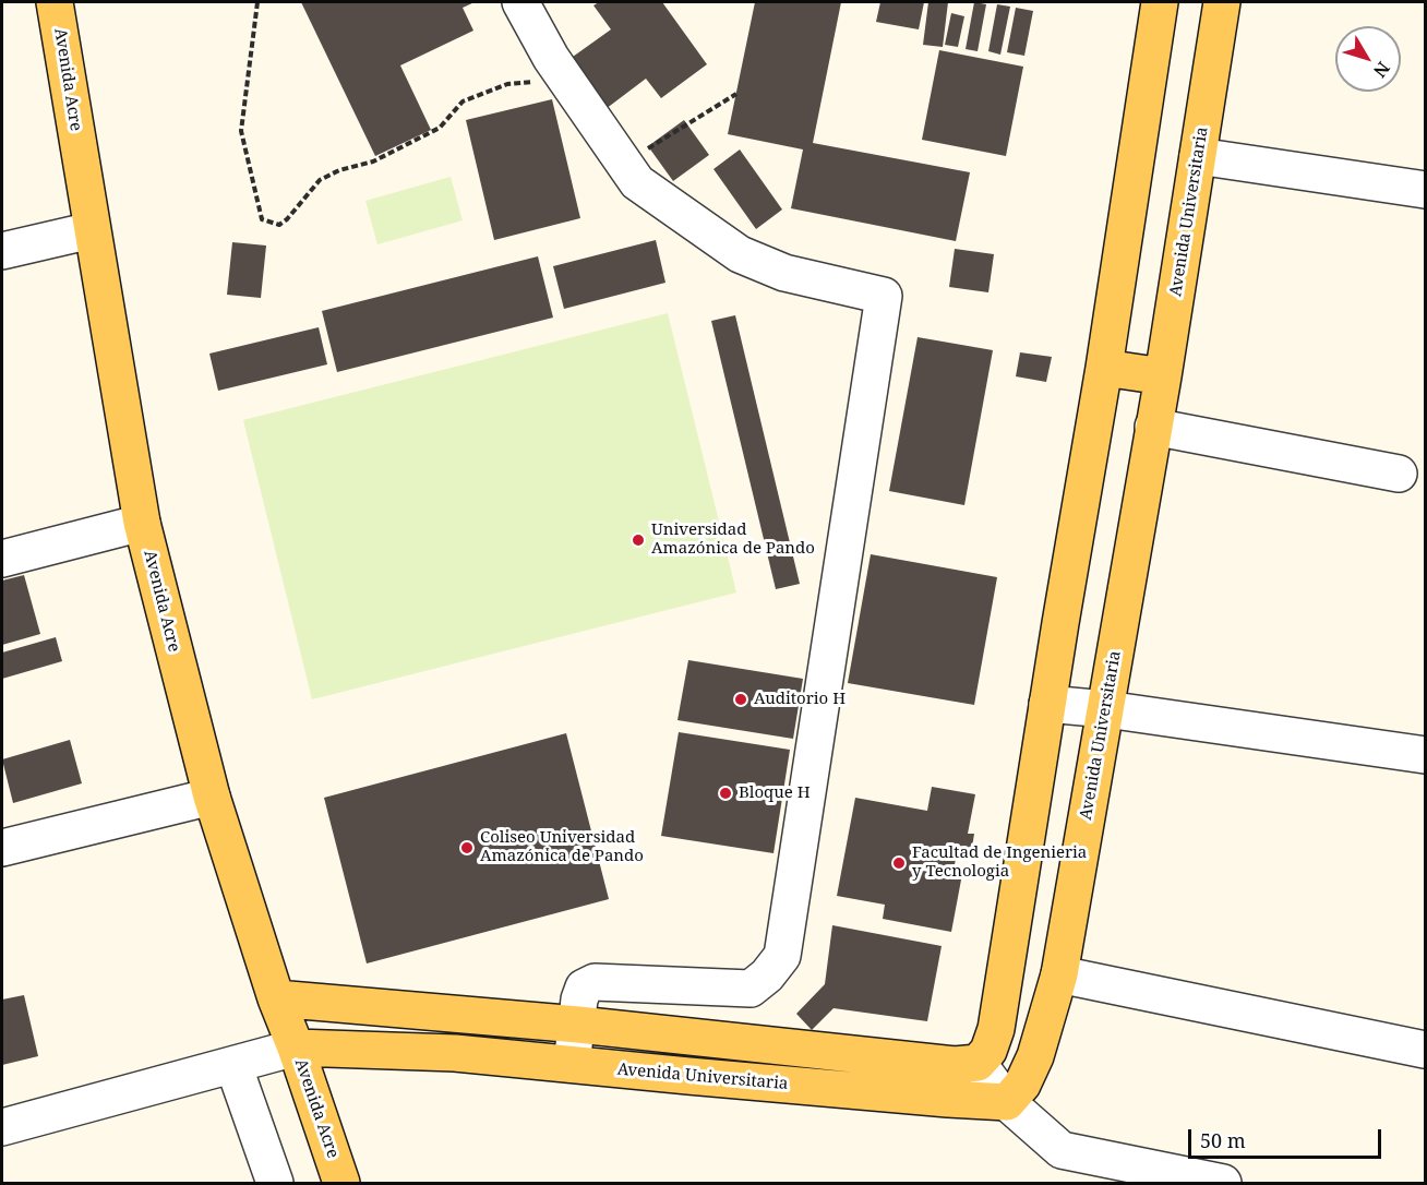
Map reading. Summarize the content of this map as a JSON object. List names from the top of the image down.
{
  "streets": {
    "main road": ["Avenida Acre", "Avenida Universitaria"]
  },
  "crossings": [
    ["Avenida Acre", "Avenida Universitaria"]
  ],
  "places": [
    "Universidad Amazónica de Pando",
    "Auditorio H",
    "Bloque H",
    "Coliseo Universidad Amazónica de Pando",
    "Facultad de Ingenieria y Tecnologia"
  ],
  "scale_bar": "50 m",
  "north": "bottom right"
}
